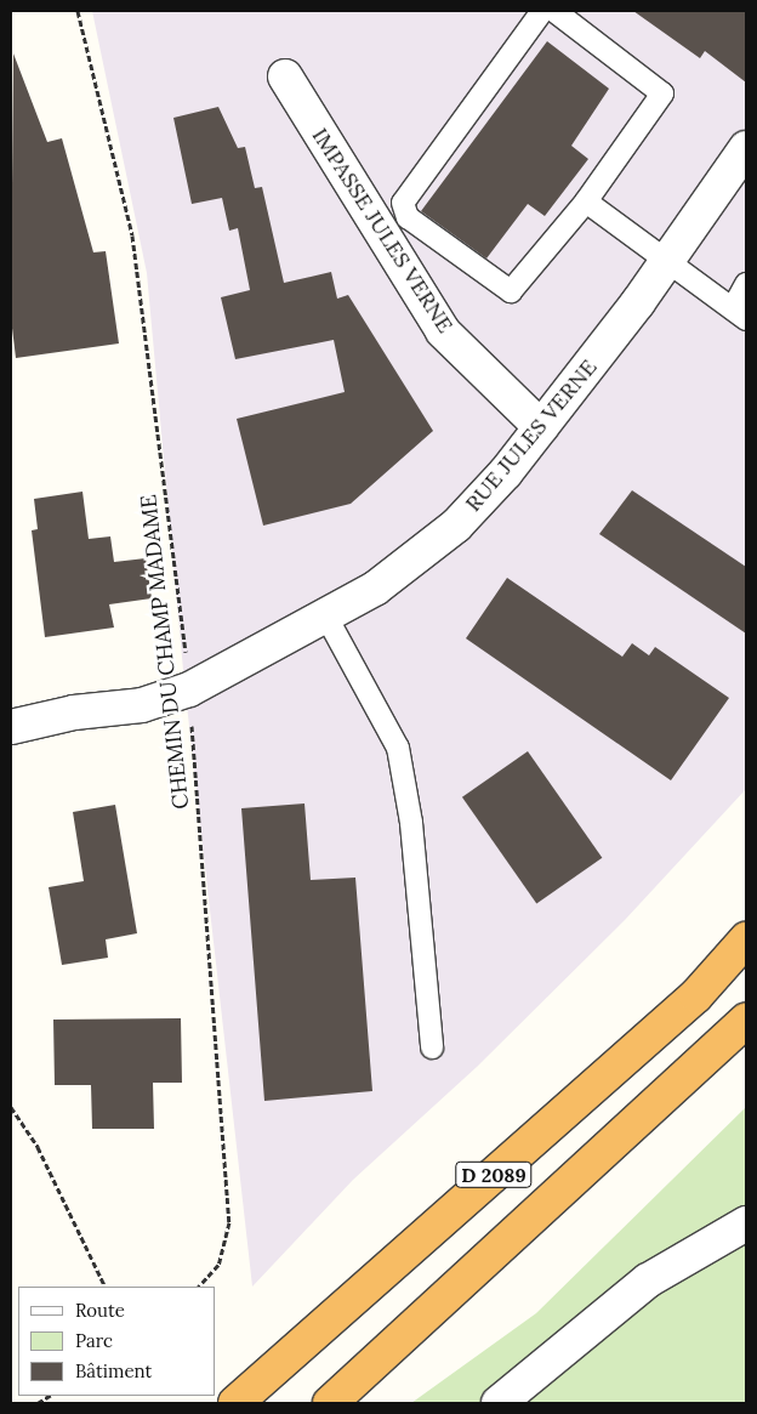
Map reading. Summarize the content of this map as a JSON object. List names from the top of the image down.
{
  "streets": {
    "highway": ["D 2089"],
    "street": ["IMPASSE JULES VERNE", "RUE JULES VERNE"],
    "path": ["CHEMIN DU CHAMP MADAME"]
  },
  "crossings": [
    ["IMPASSE JULES VERNE", "RUE JULES VERNE"],
    ["RUE JULES VERNE", "CHEMIN DU CHAMP MADAME"]
  ],
  "legend": ["Route", "Parc", "Bâtiment"]
}
